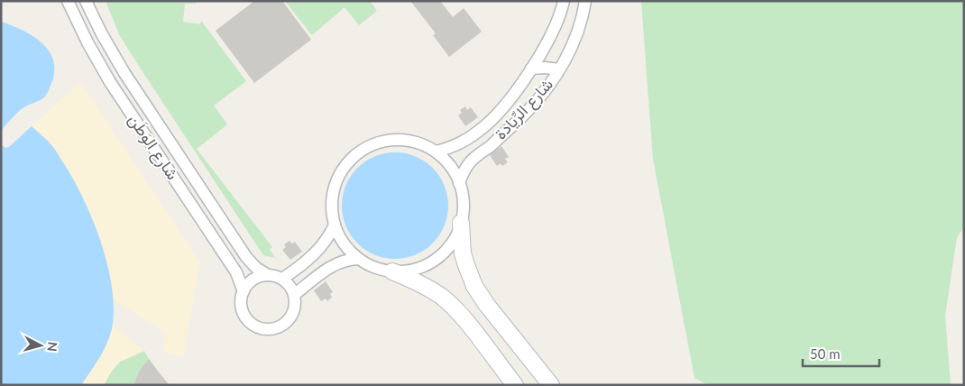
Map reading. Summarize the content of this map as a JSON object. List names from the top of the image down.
{
  "streets": {
    "street": ["شارع الرِّيادة", "شارع الوَطَن"]
  },
  "scale_bar": "50 m",
  "north": "right"
}
